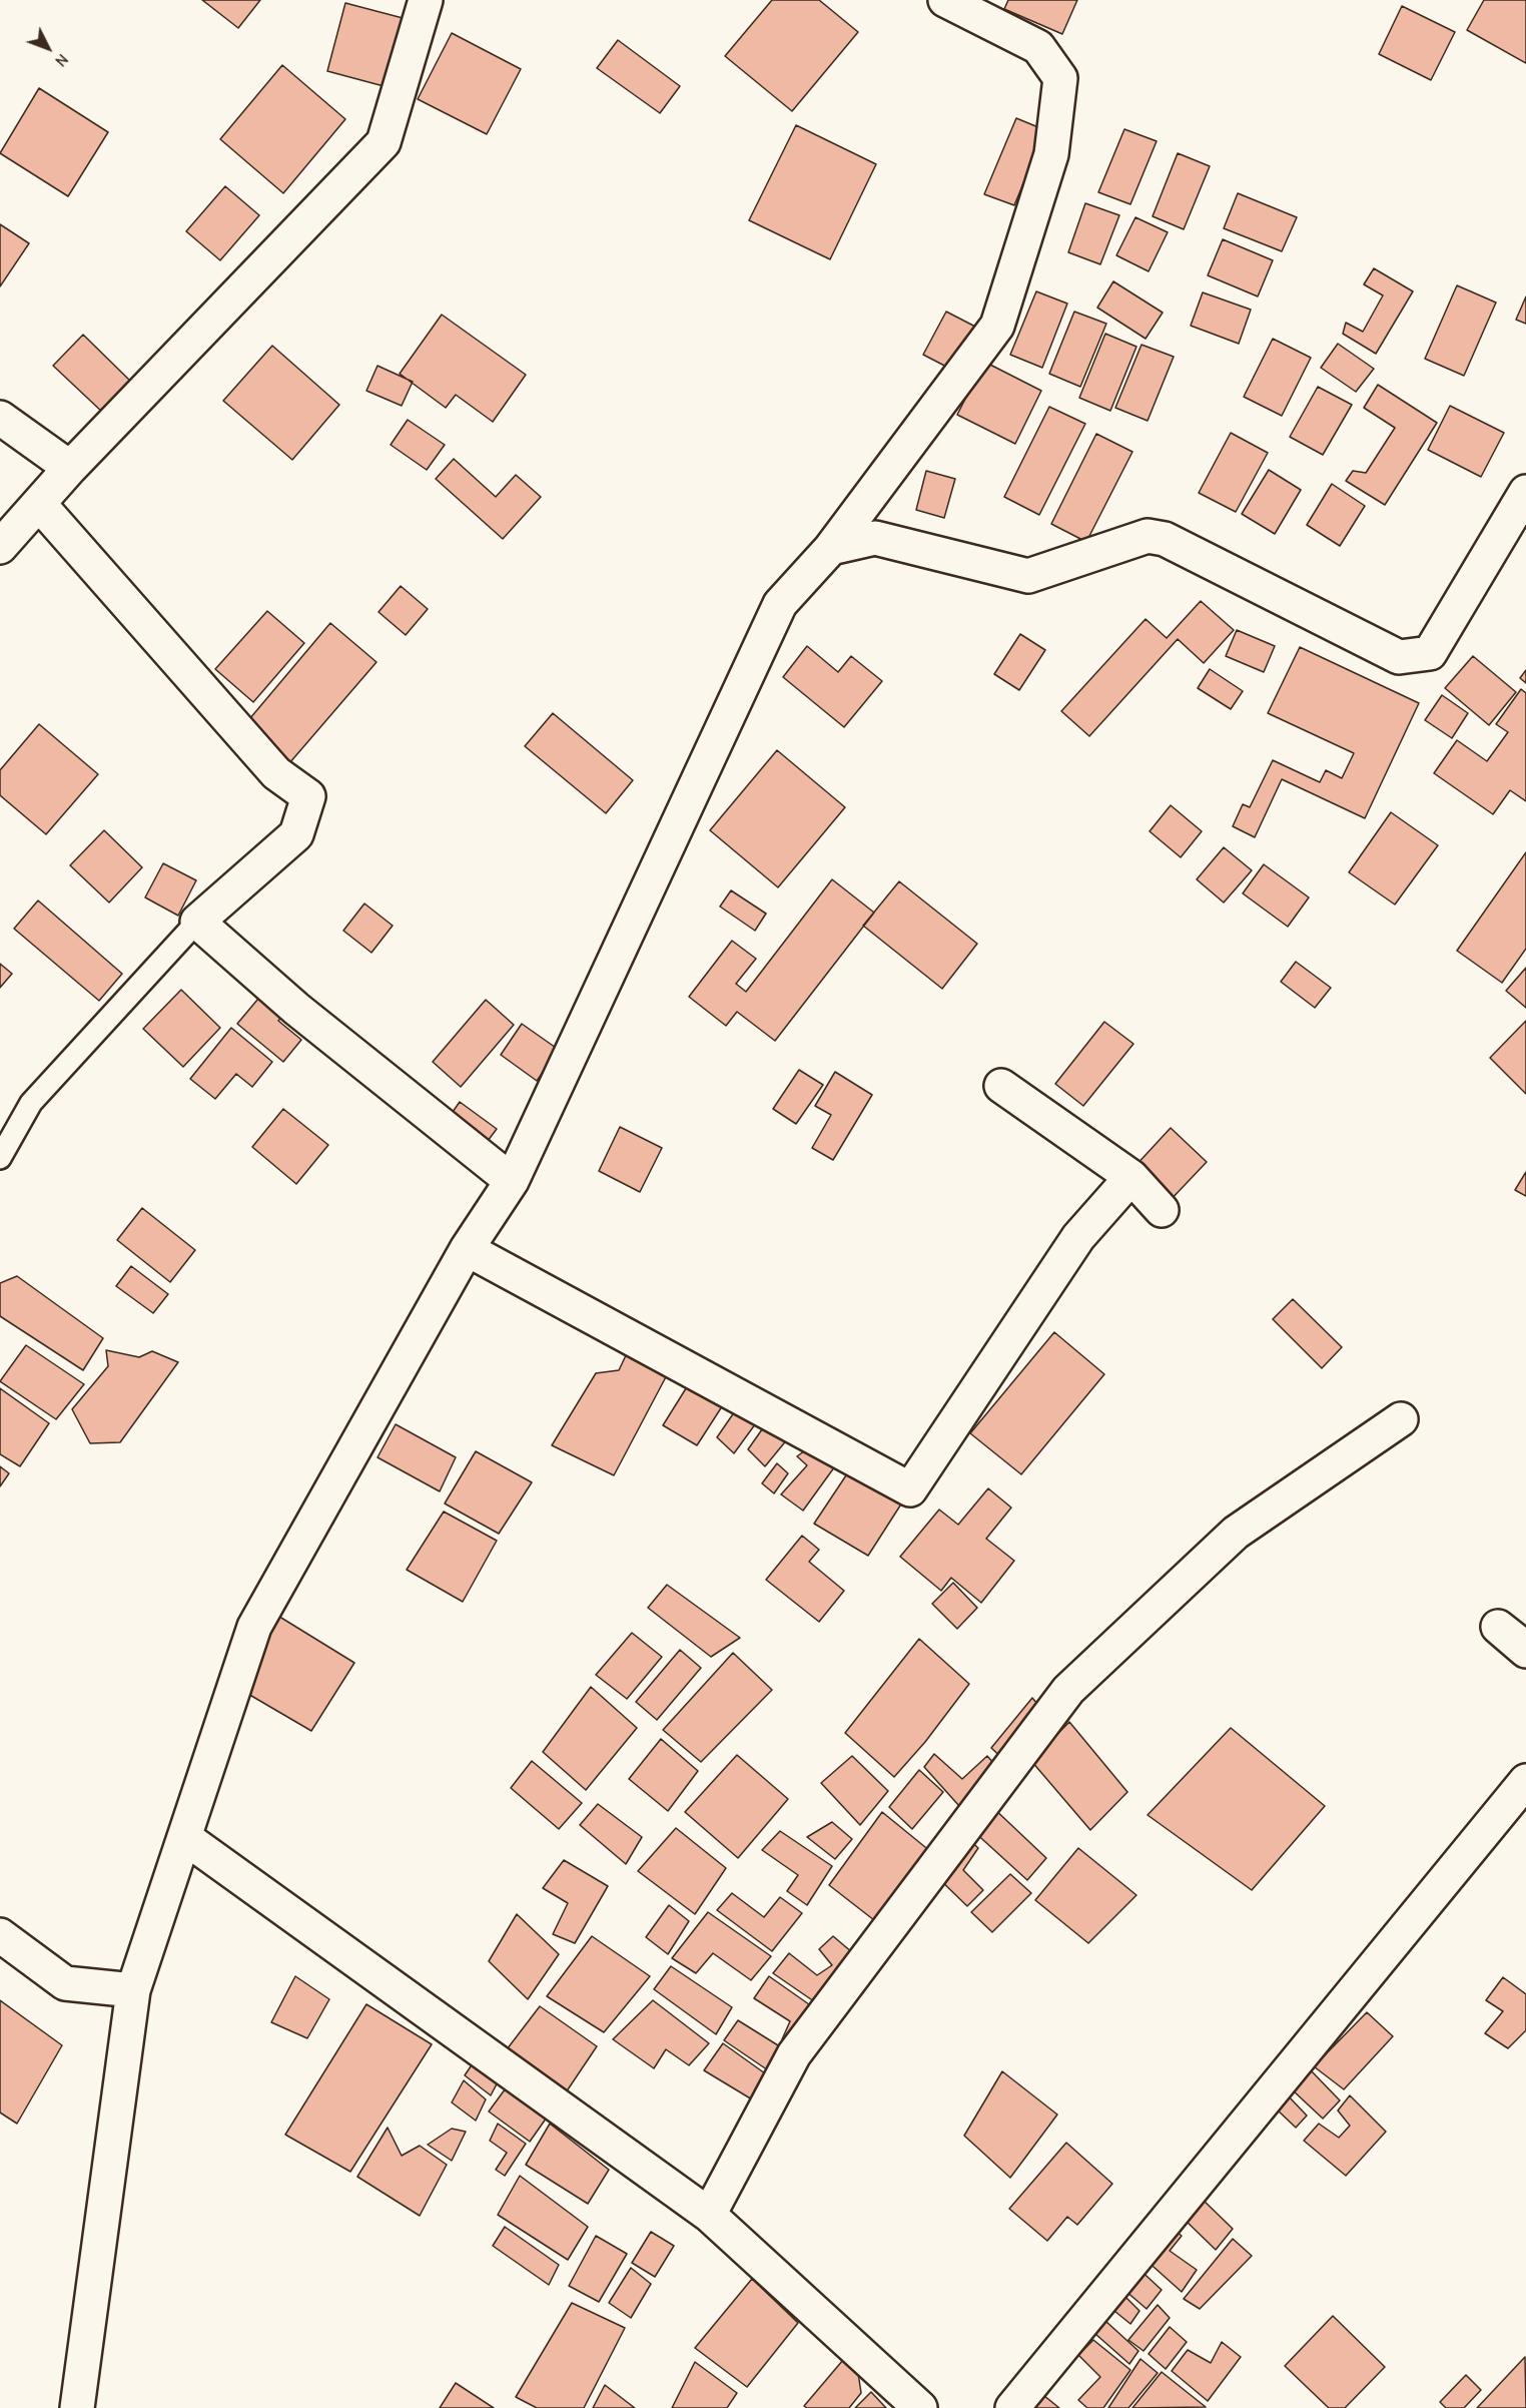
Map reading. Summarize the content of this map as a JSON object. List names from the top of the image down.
{
  "north": "bottom right"
}
